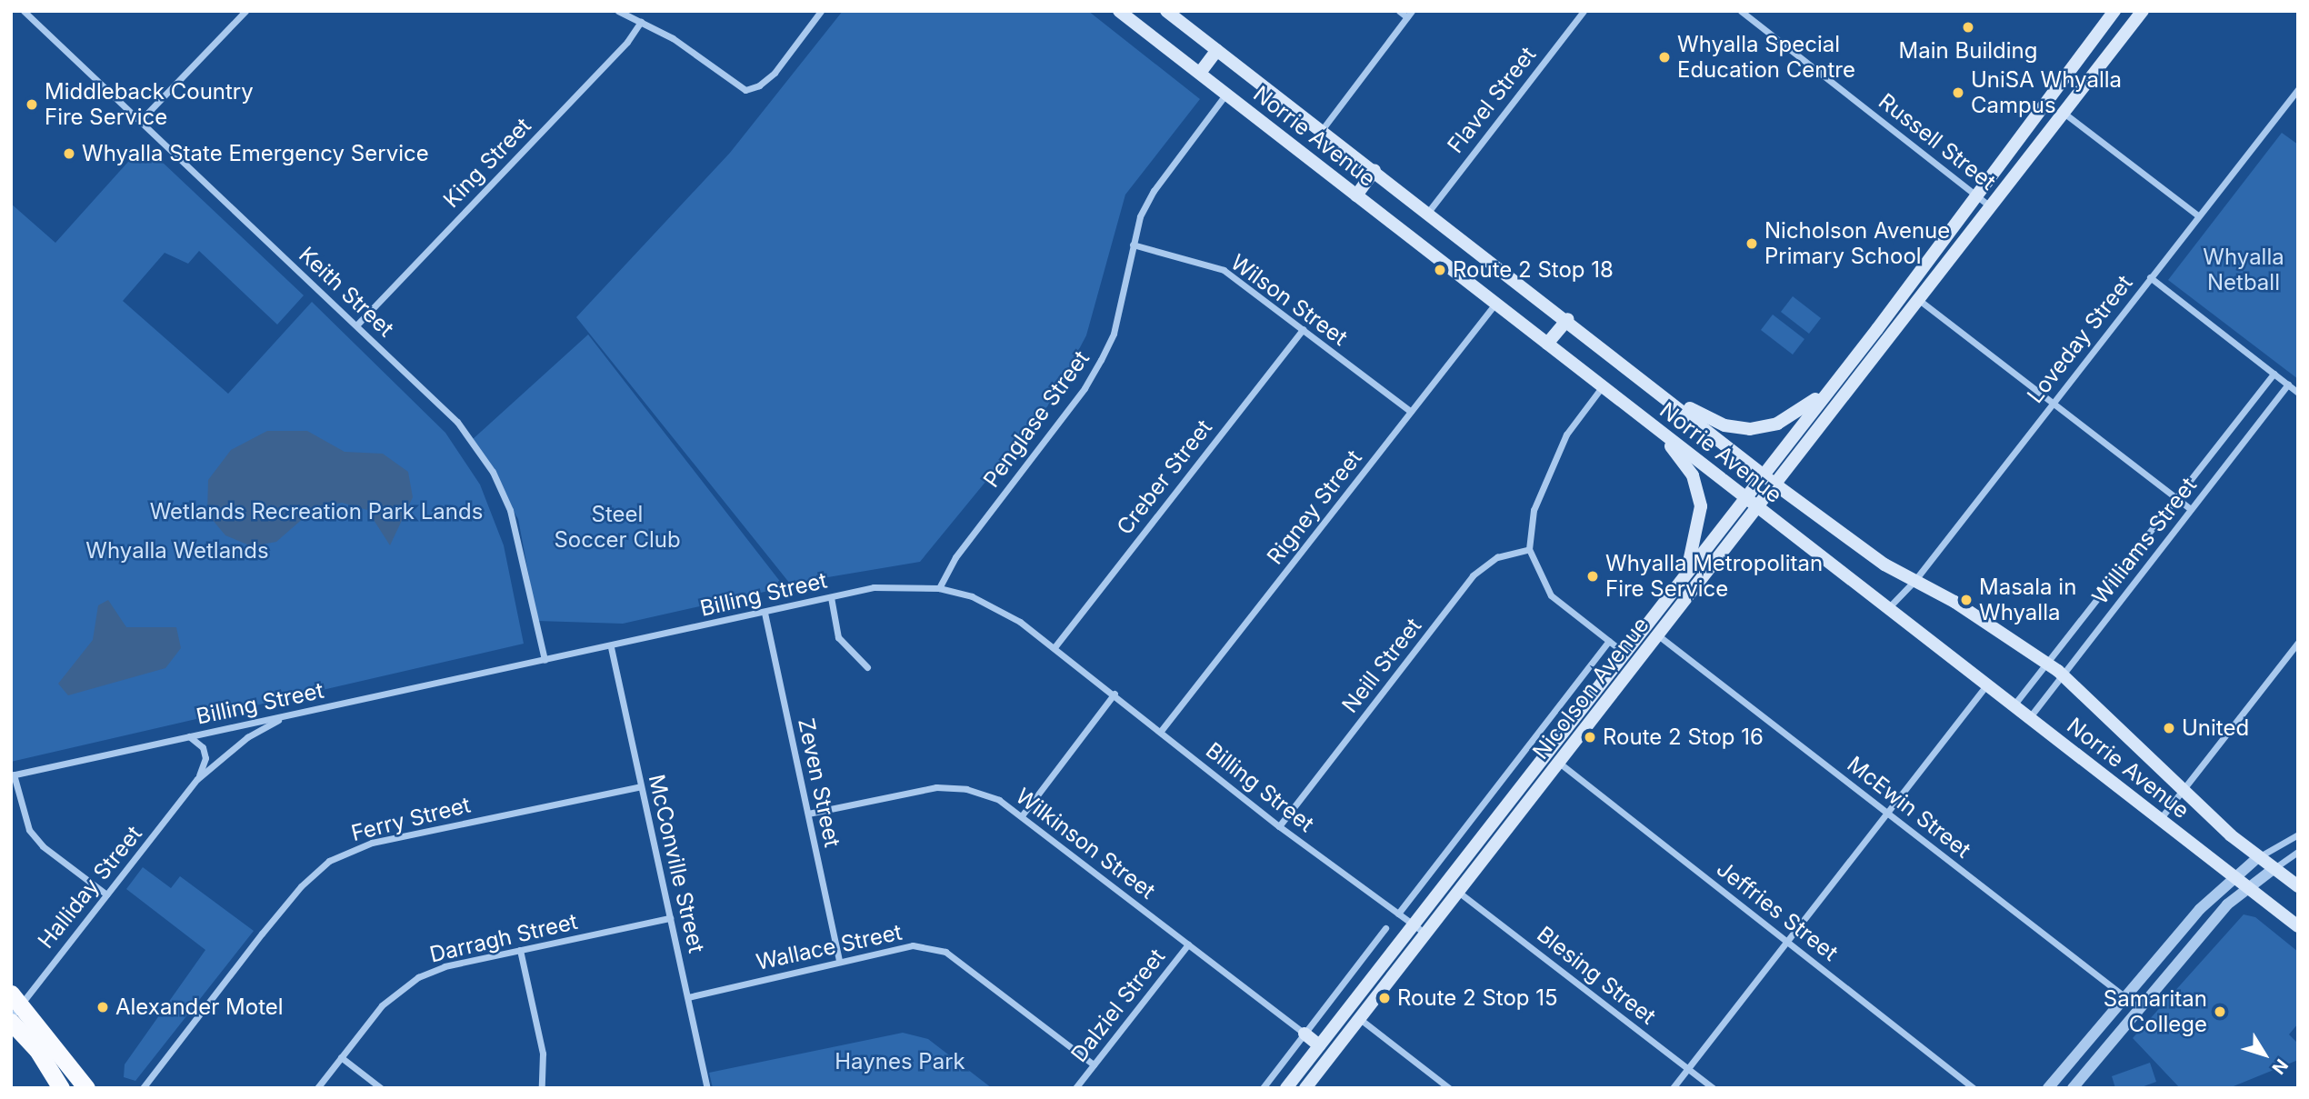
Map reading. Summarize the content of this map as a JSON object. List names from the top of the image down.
{
  "streets": {
    "main road": ["Norrie Avenue", "Nicolson Avenue"],
    "street": [
      "Flavel Street",
      "Russell Street",
      "King Street",
      "Keith Street",
      "Wilson Street",
      "Loveday Street",
      "Penglase Street",
      "Creber Street",
      "Rigney Street",
      "Williams Street",
      "Billing Street",
      "Neill Street",
      "Zeven Street",
      "McEwin Street",
      "Ferry Street",
      "Wilkinson Street",
      "McConville Street",
      "Halliday Street",
      "Jeffries Street",
      "Darragh Street",
      "Wallace Street",
      "Blesing Street",
      "Dalziel Street"
    ]
  },
  "crossings": [
    ["Flavel Street", "Norrie Avenue"],
    ["Norrie Avenue", "Loveday Street"],
    ["Norrie Avenue", "Penglase Street"],
    ["Norrie Avenue", "Rigney Street"],
    ["Norrie Avenue", "Williams Street"],
    ["Norrie Avenue", "Nicolson Avenue"],
    ["Russell Street", "Nicolson Avenue"],
    ["King Street", "Keith Street"],
    ["Keith Street", "Billing Street"],
    ["Wilson Street", "Penglase Street"],
    ["Wilson Street", "Creber Street"],
    ["Wilson Street", "Rigney Street"],
    ["Penglase Street", "Billing Street"],
    ["Creber Street", "Billing Street"],
    ["Rigney Street", "Billing Street"],
    ["Billing Street", "Neill Street"],
    ["Billing Street", "Nicolson Avenue"],
    ["Billing Street", "Zeven Street"],
    ["Billing Street", "McConville Street"],
    ["Billing Street", "Halliday Street"],
    ["Nicolson Avenue", "McEwin Street"],
    ["Nicolson Avenue", "Jeffries Street"],
    ["Nicolson Avenue", "Blesing Street"],
    ["Zeven Street", "Wilkinson Street"],
    ["Zeven Street", "Wallace Street"],
    ["Ferry Street", "McConville Street"],
    ["Wilkinson Street", "Dalziel Street"],
    ["McConville Street", "Darragh Street"],
    ["McConville Street", "Wallace Street"],
    ["Wallace Street", "Dalziel Street"]
  ],
  "parks": [
    "Whyalla Netball",
    "Wetlands Recreation Park Lands",
    "Steel Soccer Club",
    "Whyalla Wetlands",
    "Haynes Park"
  ],
  "places": [
    "Main Building",
    "Whyalla Special Education Centre",
    "UniSA Whyalla Campus",
    "Middleback Country Fire Service",
    "Whyalla State Emergency Service",
    "Nicholson Avenue Primary School",
    "Route 2 Stop 18",
    "Whyalla Metropolitan Fire Service",
    "Masala in Whyalla",
    "United",
    "Route 2 Stop 16",
    "Route 2 Stop 15",
    "Alexander Motel",
    "Samaritan College"
  ],
  "north": "bottom right"
}
